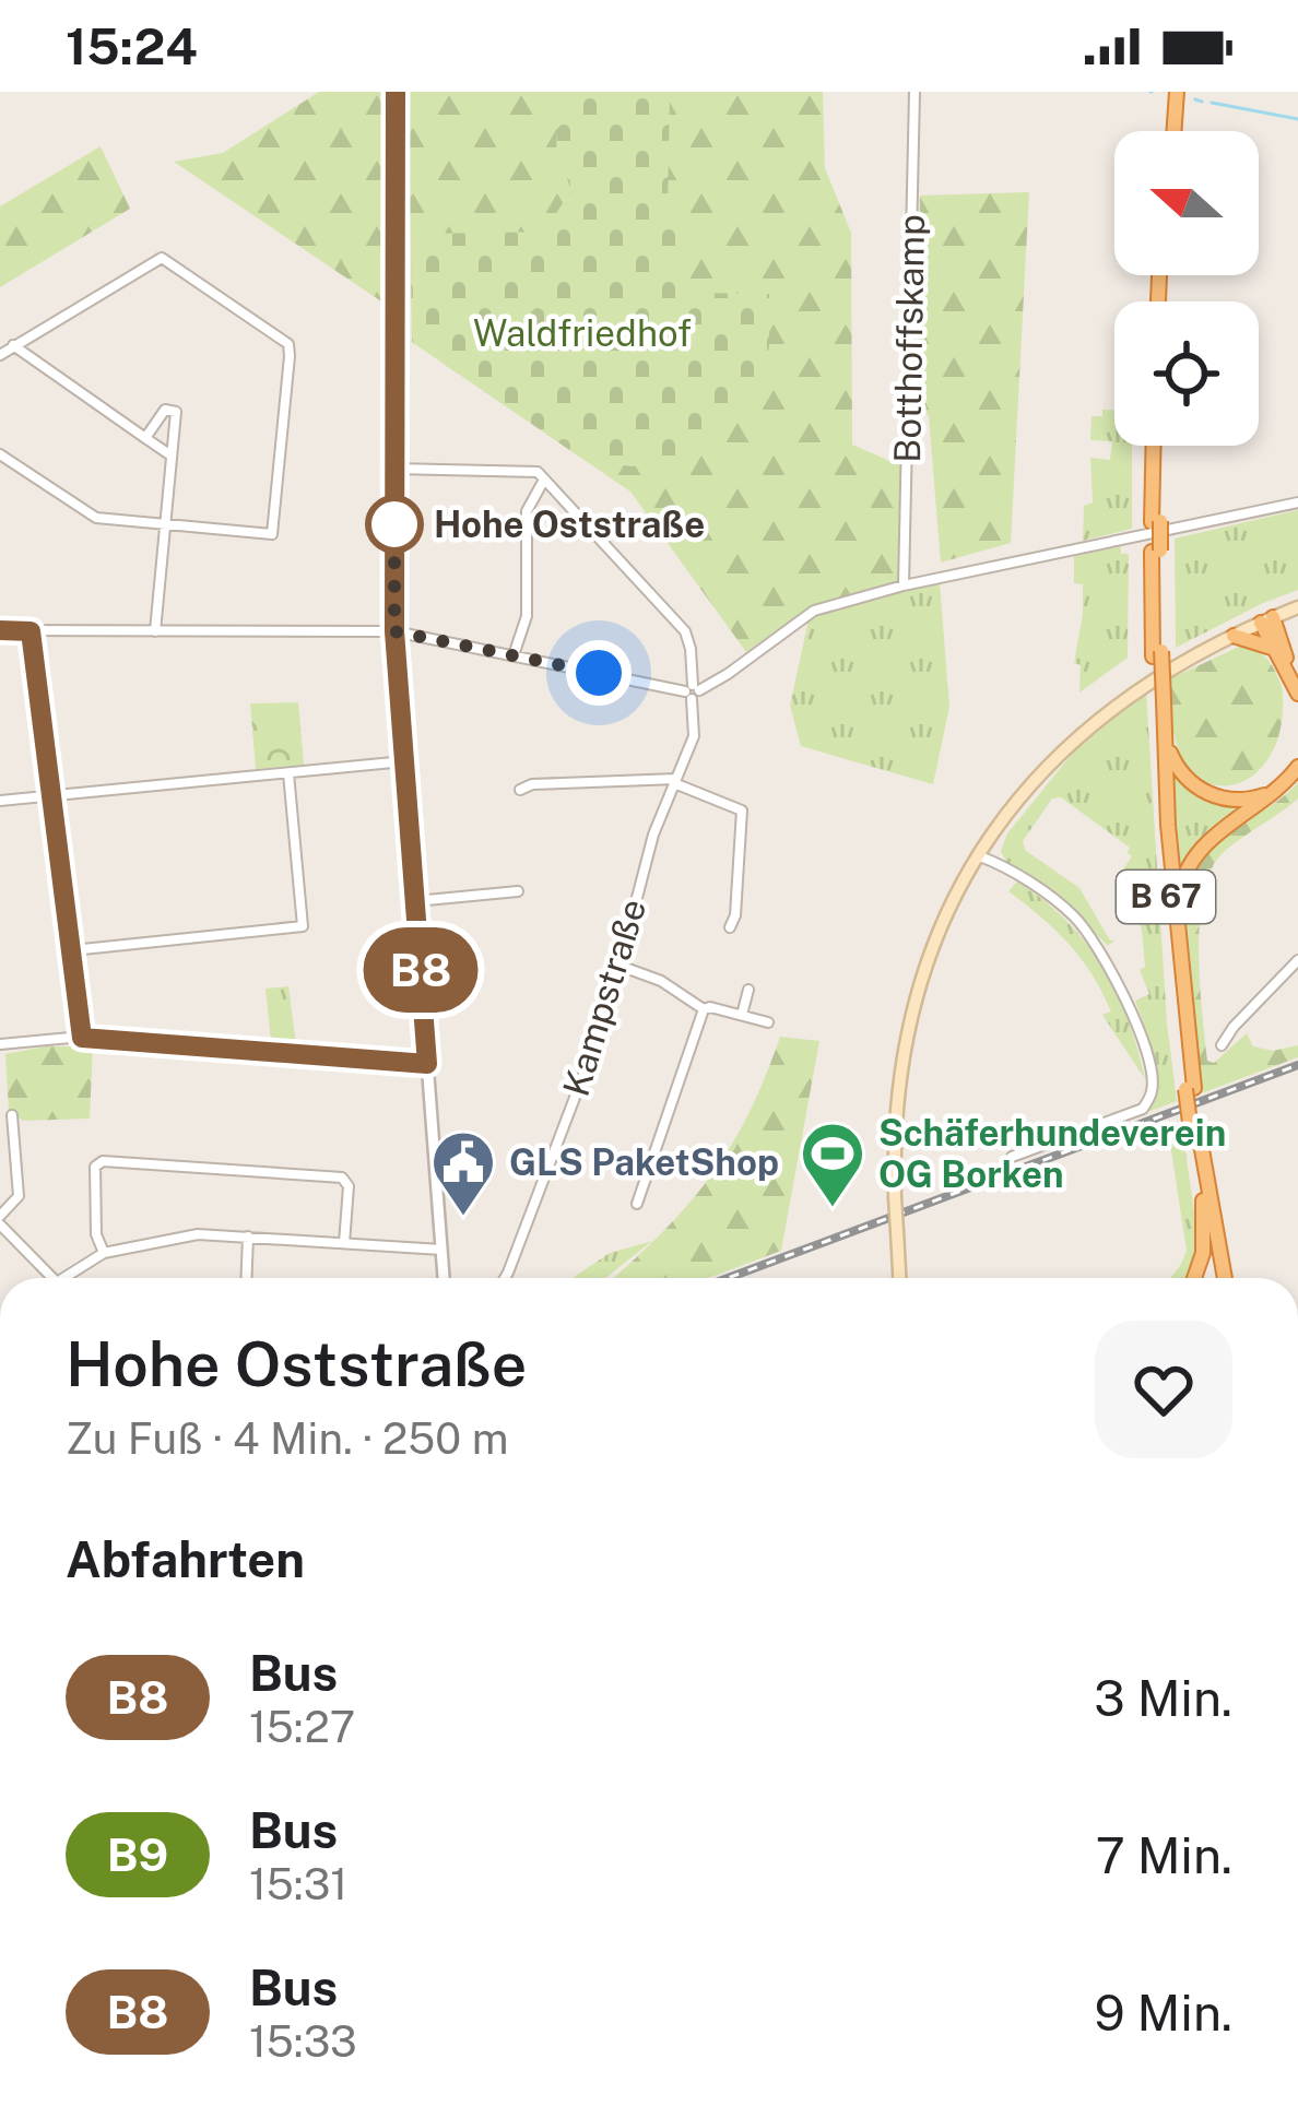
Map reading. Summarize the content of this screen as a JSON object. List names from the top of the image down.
{
  "streets": {
    "highway": ["B 67"],
    "street": ["Botthoffskamp", "Kampstraße"]
  },
  "parks": ["Waldfriedhof"],
  "places": {
    "other": ["Hohe Oststraße"],
    "sports": ["Schäferhundeverein OG Borken"],
    "public building": ["GLS PaketShop"]
  },
  "lines": ["bus line B8"],
  "north": "left",
  "page": {
    "status": "15:24",
    "on_map": "B8",
    "heading": [
      ["Hohe Oststraße", "Zu Fuß · 4 Min. · 250 m"],
      "Abfahrten"
    ],
    "list": [
      {
        "mark": "B8",
        "name": "Bus",
        "note": "15:27",
        "value": "3 Min."
      },
      {
        "mark": "B9",
        "name": "Bus",
        "note": "15:31",
        "value": "7 Min."
      },
      {
        "mark": "B8",
        "name": "Bus",
        "note": "15:33",
        "value": "9 Min."
      }
    ]
  }
}
